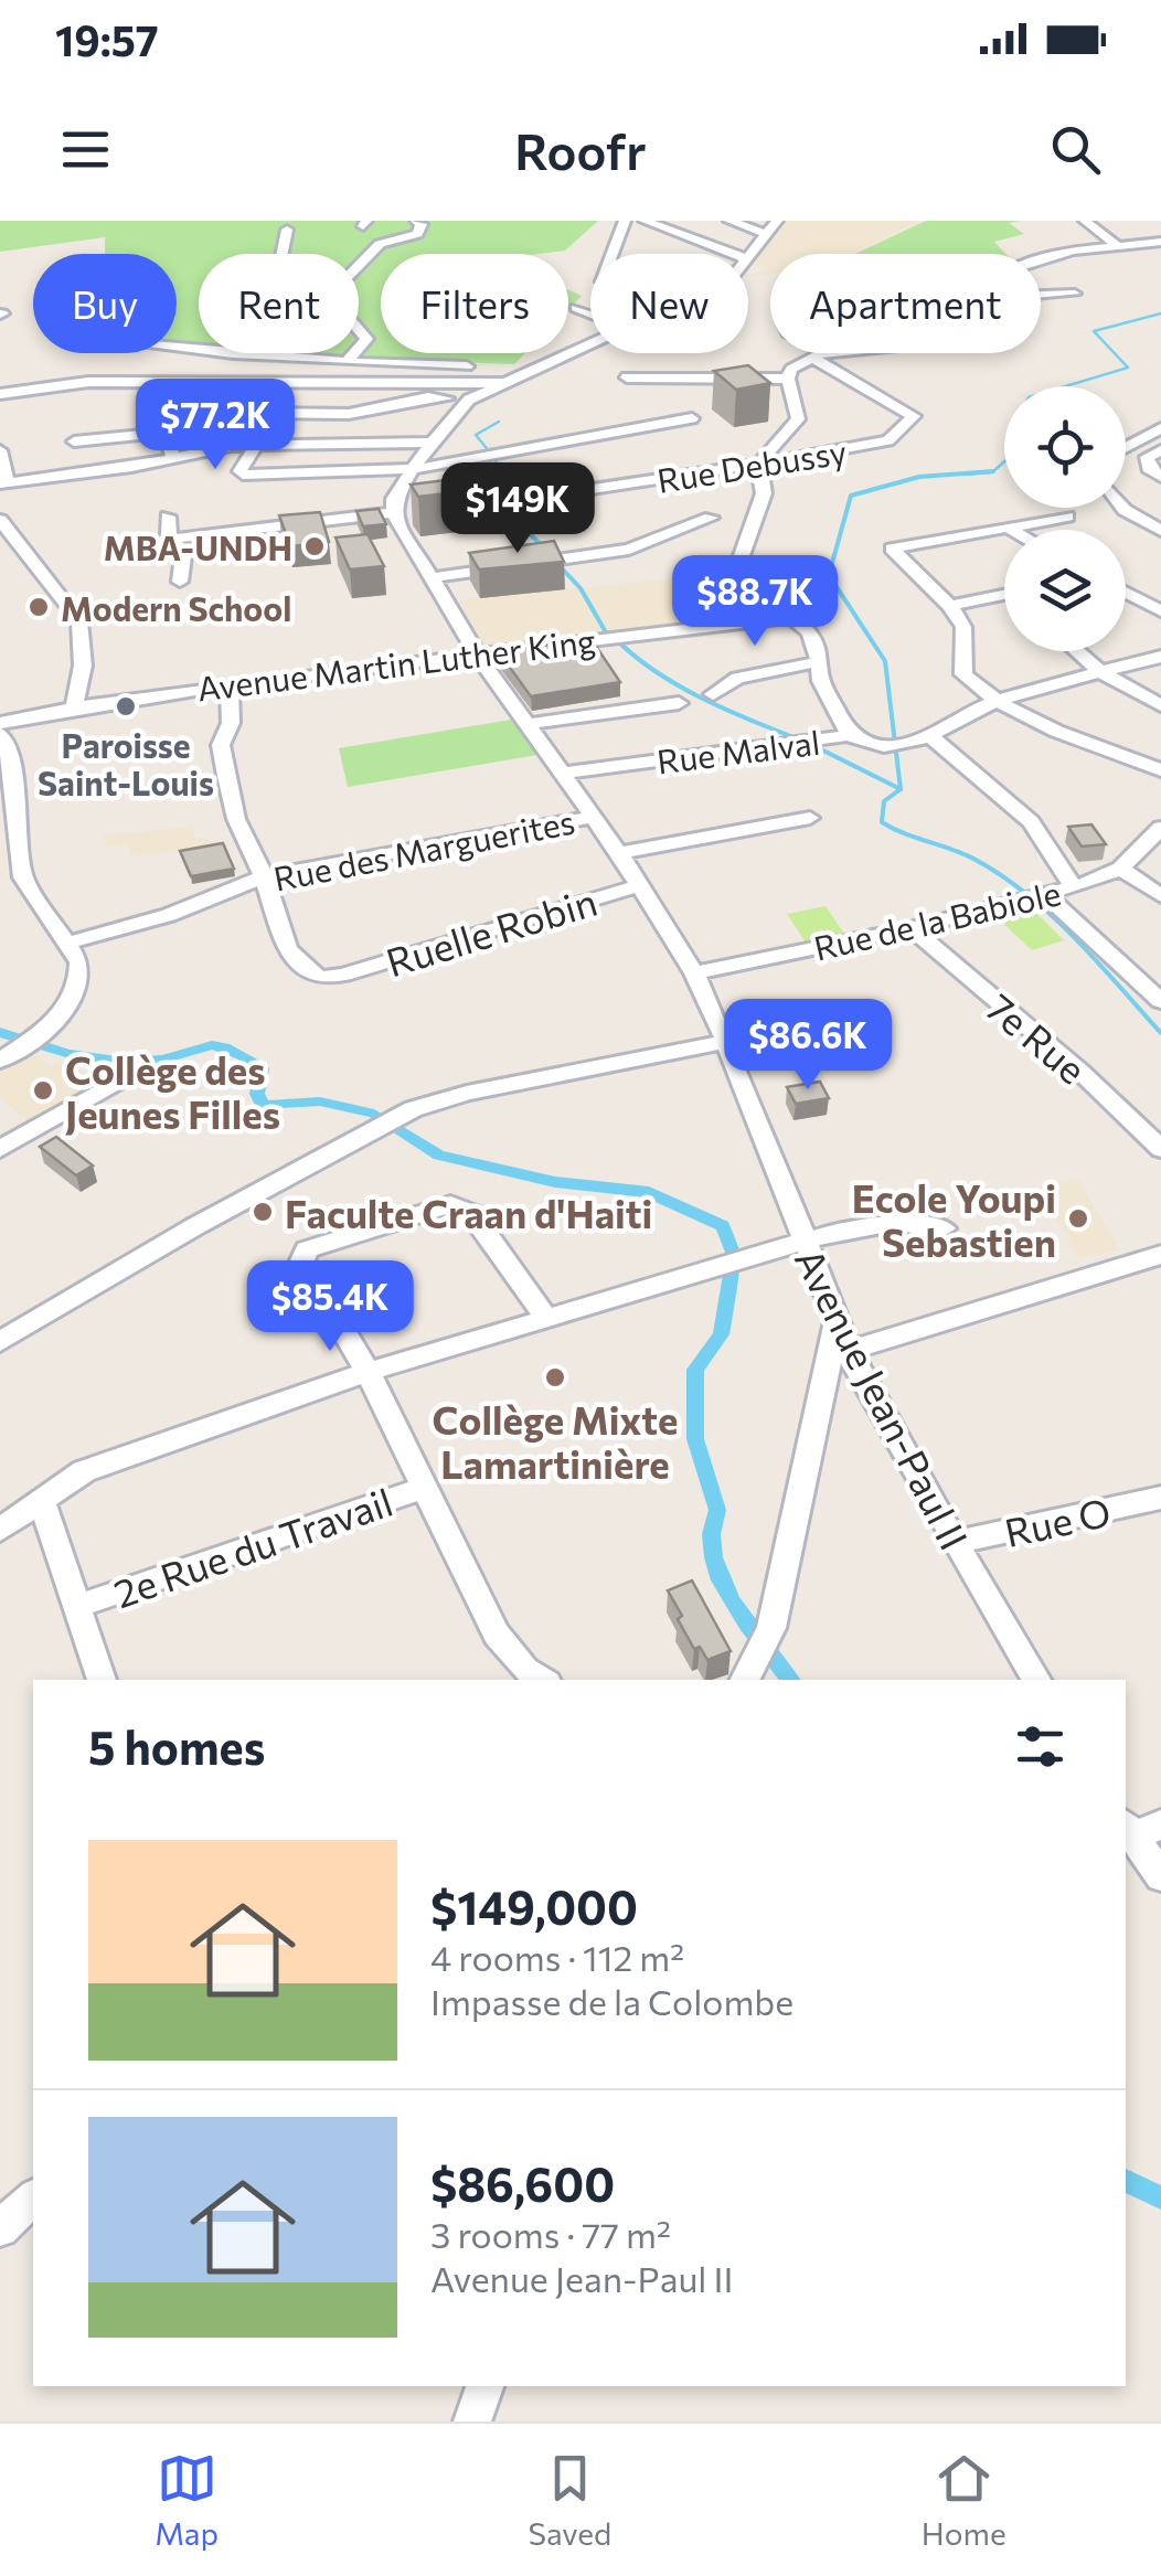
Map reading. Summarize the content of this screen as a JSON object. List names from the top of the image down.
{
  "streets": {
    "street": [
      "Rue Debussy",
      "Avenue Martin Luther King",
      "Rue Malval",
      "Rue des Marguerites",
      "Rue de la Babiole",
      "Ruelle Robin",
      "7e Rue",
      "Avenue Jean-Paul II",
      "Rue O",
      "2e Rue du Travail"
    ]
  },
  "crossings": [
    ["Rue Debussy", "Avenue Jean-Paul II"],
    ["Avenue Martin Luther King", "Avenue Jean-Paul II"],
    ["Rue Malval", "Avenue Jean-Paul II"],
    ["Rue des Marguerites", "Ruelle Robin"],
    ["Rue des Marguerites", "Avenue Jean-Paul II"],
    ["Rue de la Babiole", "7e Rue"],
    ["Rue de la Babiole", "Avenue Jean-Paul II"],
    ["Ruelle Robin", "Avenue Jean-Paul II"],
    ["Avenue Jean-Paul II", "Rue O"]
  ],
  "places": [
    "MBA-UNDH",
    "Modern School",
    "Paroisse Saint-Louis",
    "Collège des Jeunes Filles",
    "Faculte Craan d'Haiti",
    "Ecole Youpi Sebastien",
    "Collège Mixte Lamartinière"
  ],
  "page": {
    "status": "19:57",
    "header": "Roofr",
    "chip": [
      "Buy",
      "Rent",
      "Filters",
      "New",
      "Apartment"
    ],
    "price": [
      "$77.2K",
      "$149K",
      "$88.7K",
      "$86.6K",
      "$85.4K"
    ],
    "heading": "5 homes",
    "list": [
      {
        "name": "$149,000",
        "note": "4 rooms · 112 m² · Impasse de la Colombe"
      },
      {
        "name": "$86,600",
        "note": "3 rooms · 77 m² · Avenue Jean-Paul II"
      }
    ],
    "tabs": ["Map", "Saved", "Home"]
  }
}
